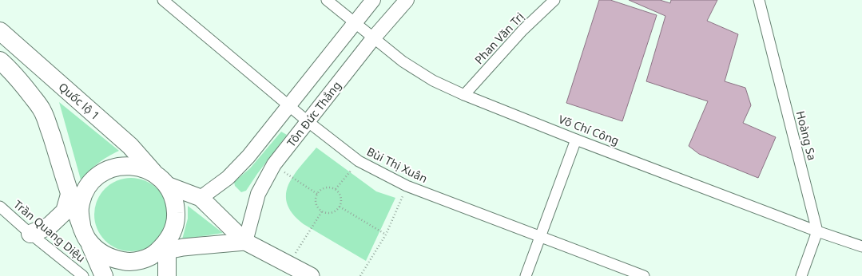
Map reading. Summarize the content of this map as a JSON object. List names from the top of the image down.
{
  "streets": {
    "highway": ["Quốc lộ 1"],
    "main road": ["Tôn Đức Thắng"],
    "street": [
      "Phan Văn Trị",
      "Võ Chí Công",
      "Hoàng Sa",
      "Bùi Thị Xuân",
      "Trần Quang Diệu"
    ]
  },
  "crossings": [
    ["Phan Văn Trị", "Võ Chí Công"],
    ["Tôn Đức Thắng", "Võ Chí Công"],
    ["Tôn Đức Thắng", "Bùi Thị Xuân"],
    ["Võ Chí Công", "Hoàng Sa"]
  ]
}
